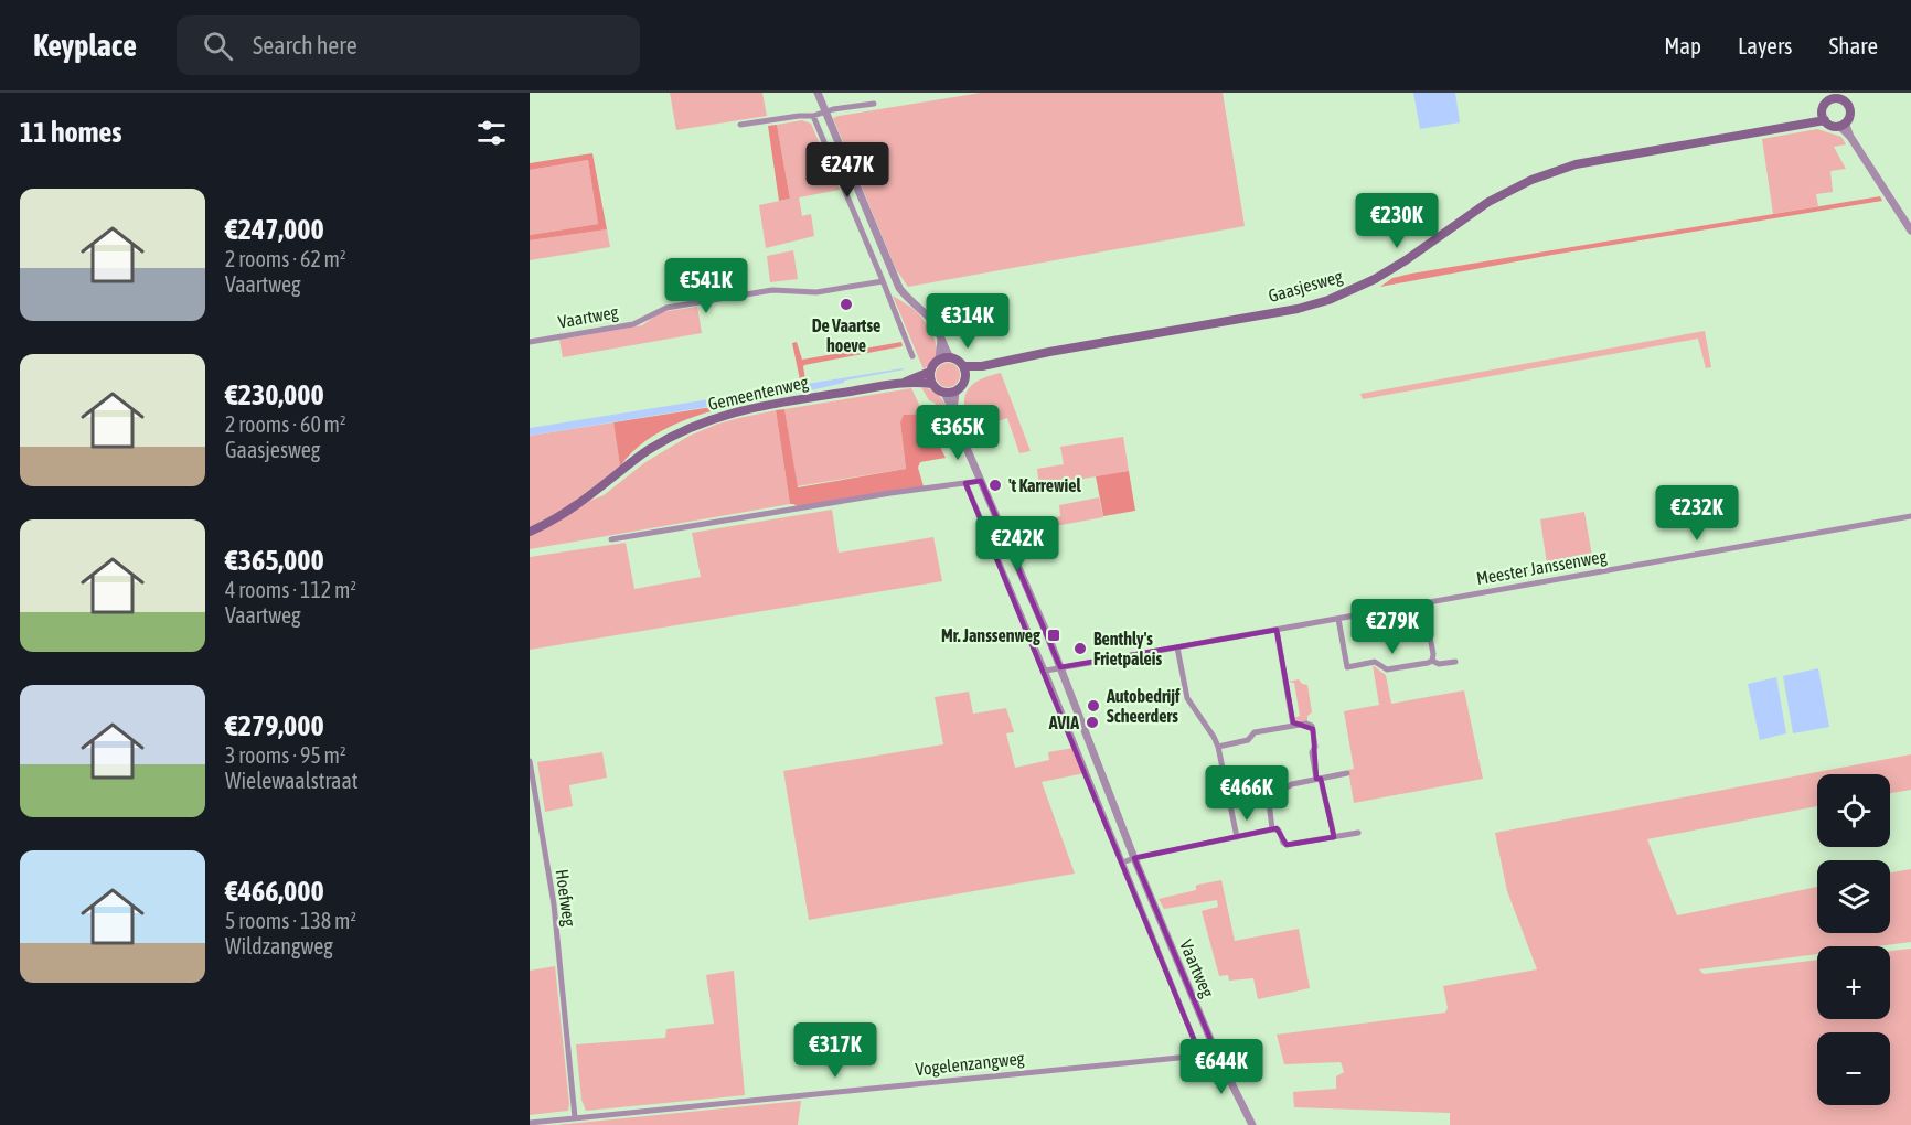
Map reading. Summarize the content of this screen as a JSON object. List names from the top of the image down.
{
  "streets": {
    "main road": ["Gaasjesweg", "Gemeentenweg"],
    "street": [
      "Vaartweg",
      "Meester Janssenweg",
      "Hoefweg",
      "Vogelenzangweg"
    ]
  },
  "crossings": [
    ["Gaasjesweg", "Vaartweg"],
    ["Gaasjesweg", "Gemeentenweg"],
    ["Vaartweg", "Gemeentenweg"],
    ["Vaartweg", "Meester Janssenweg"],
    ["Vaartweg", "Vogelenzangweg"],
    ["Hoefweg", "Vogelenzangweg"]
  ],
  "places": {
    "other": [
      "De Vaartse hoeve",
      "'t Karrewiel",
      "Benthly's Frietpaleis",
      "Autobedrijf Scheerders",
      "AVIA"
    ],
    "transit": ["Mr. Janssenweg"]
  },
  "page": {
    "header": "Keyplace",
    "search": "Search here",
    "nav": ["Map", "Layers", "Share"],
    "heading": "11 homes",
    "price": [
      "€247K",
      "€230K",
      "€541K",
      "€314K",
      "€365K",
      "€232K",
      "€242K",
      "€279K",
      "€466K",
      "€317K",
      "€644K"
    ],
    "list": [
      {
        "name": "€247,000",
        "note": "2 rooms · 62 m² · Vaartweg"
      },
      {
        "name": "€230,000",
        "note": "2 rooms · 60 m² · Gaasjesweg"
      },
      {
        "name": "€365,000",
        "note": "4 rooms · 112 m² · Vaartweg"
      },
      {
        "name": "€279,000",
        "note": "3 rooms · 95 m² · Wielewaalstraat"
      },
      {
        "name": "€466,000",
        "note": "5 rooms · 138 m² · Wildzangweg"
      }
    ],
    "map_buttons": ["+", "−"]
  }
}
